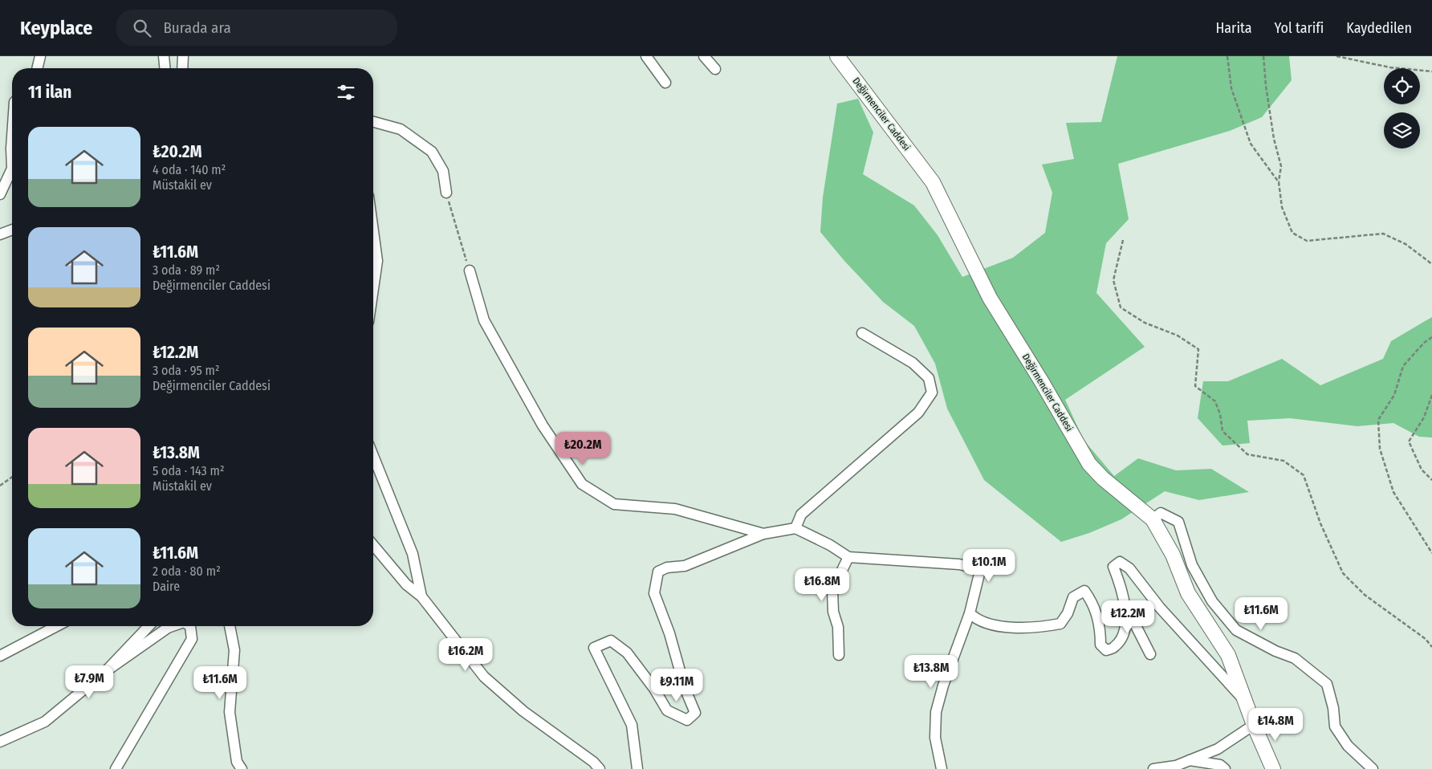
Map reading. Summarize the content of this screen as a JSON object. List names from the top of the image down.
{
  "streets": {
    "main road": ["Değirmenciler Caddesi"]
  },
  "page": {
    "header": "Keyplace",
    "search": "Burada ara",
    "nav": ["Harita", "Yol tarifi", "Kaydedilen"],
    "heading": "11 ilan",
    "list": [
      {
        "name": "₺20.2M",
        "note": "4 oda · 140 m² · Müstakil ev"
      },
      {
        "name": "₺11.6M",
        "note": "3 oda · 89 m² · Değirmenciler Caddesi"
      },
      {
        "name": "₺12.2M",
        "note": "3 oda · 95 m² · Değirmenciler Caddesi"
      },
      {
        "name": "₺13.8M",
        "note": "5 oda · 143 m² · Müstakil ev"
      },
      {
        "name": "₺11.6M",
        "note": "2 oda · 80 m² · Daire"
      }
    ],
    "price": [
      "₺20.2M",
      "₺10.1M",
      "₺16.8M",
      "₺11.6M",
      "₺12.2M",
      "₺16.2M",
      "₺13.8M",
      "₺7.9M",
      "₺11.6M",
      "₺9.11M",
      "₺14.8M"
    ]
  }
}
